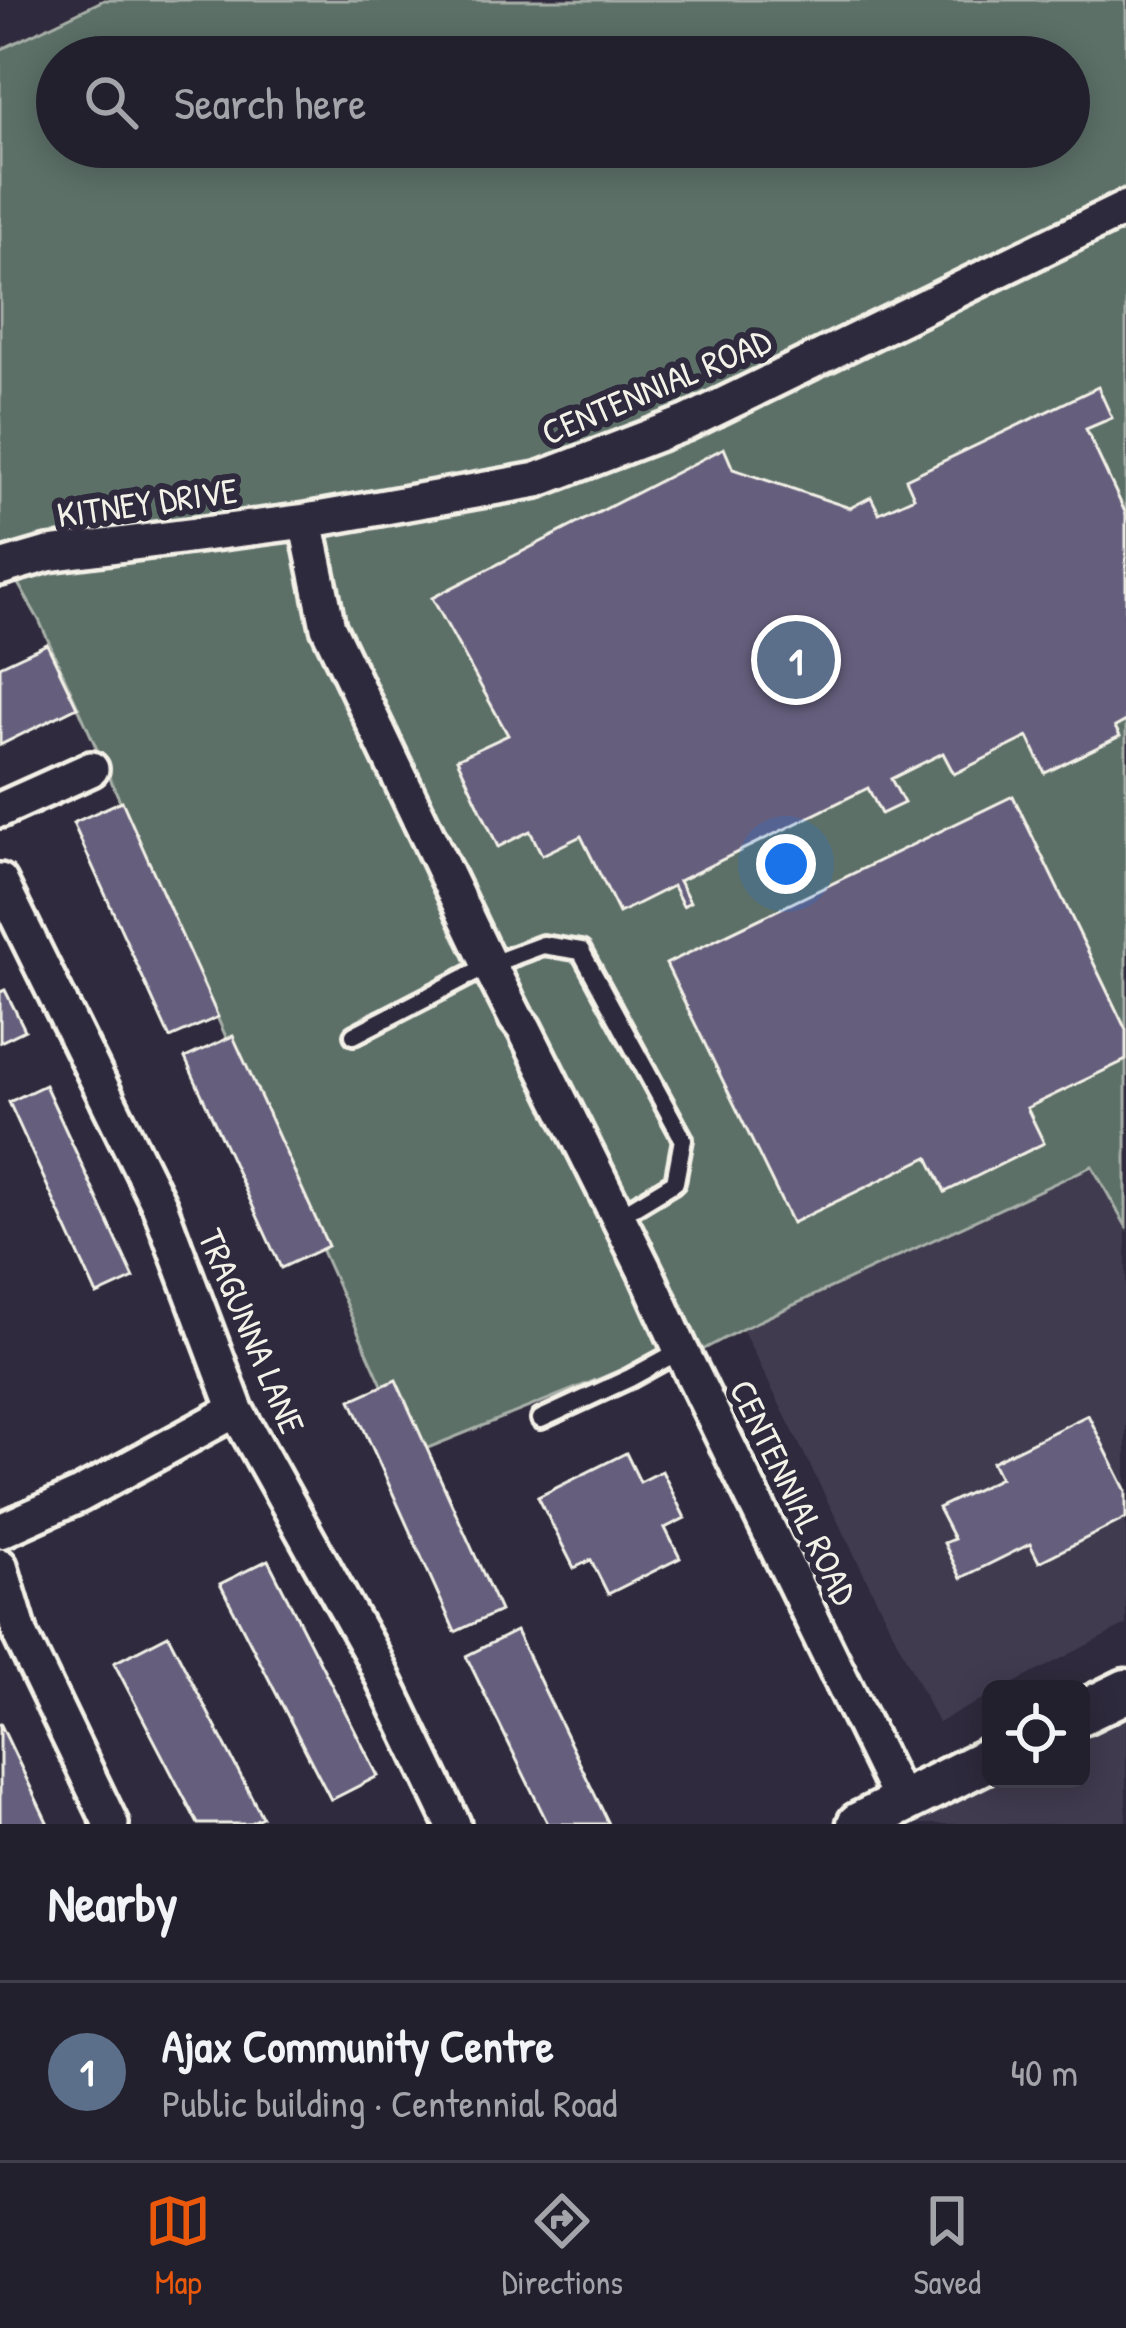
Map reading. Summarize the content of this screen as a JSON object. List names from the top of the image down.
{
  "streets": {
    "street": ["CENTENNIAL ROAD", "KITNEY DRIVE", "TRAGUNNA LANE"]
  },
  "crossings": [
    ["CENTENNIAL ROAD", "KITNEY DRIVE"]
  ],
  "page": {
    "search": "Search here",
    "pins": "1",
    "heading": "Nearby",
    "list": [
      {
        "mark": "1",
        "name": "Ajax Community Centre",
        "note": "Public building · Centennial Road",
        "value": "40 m"
      }
    ],
    "nav": ["Map", "Directions", "Saved"]
  }
}
